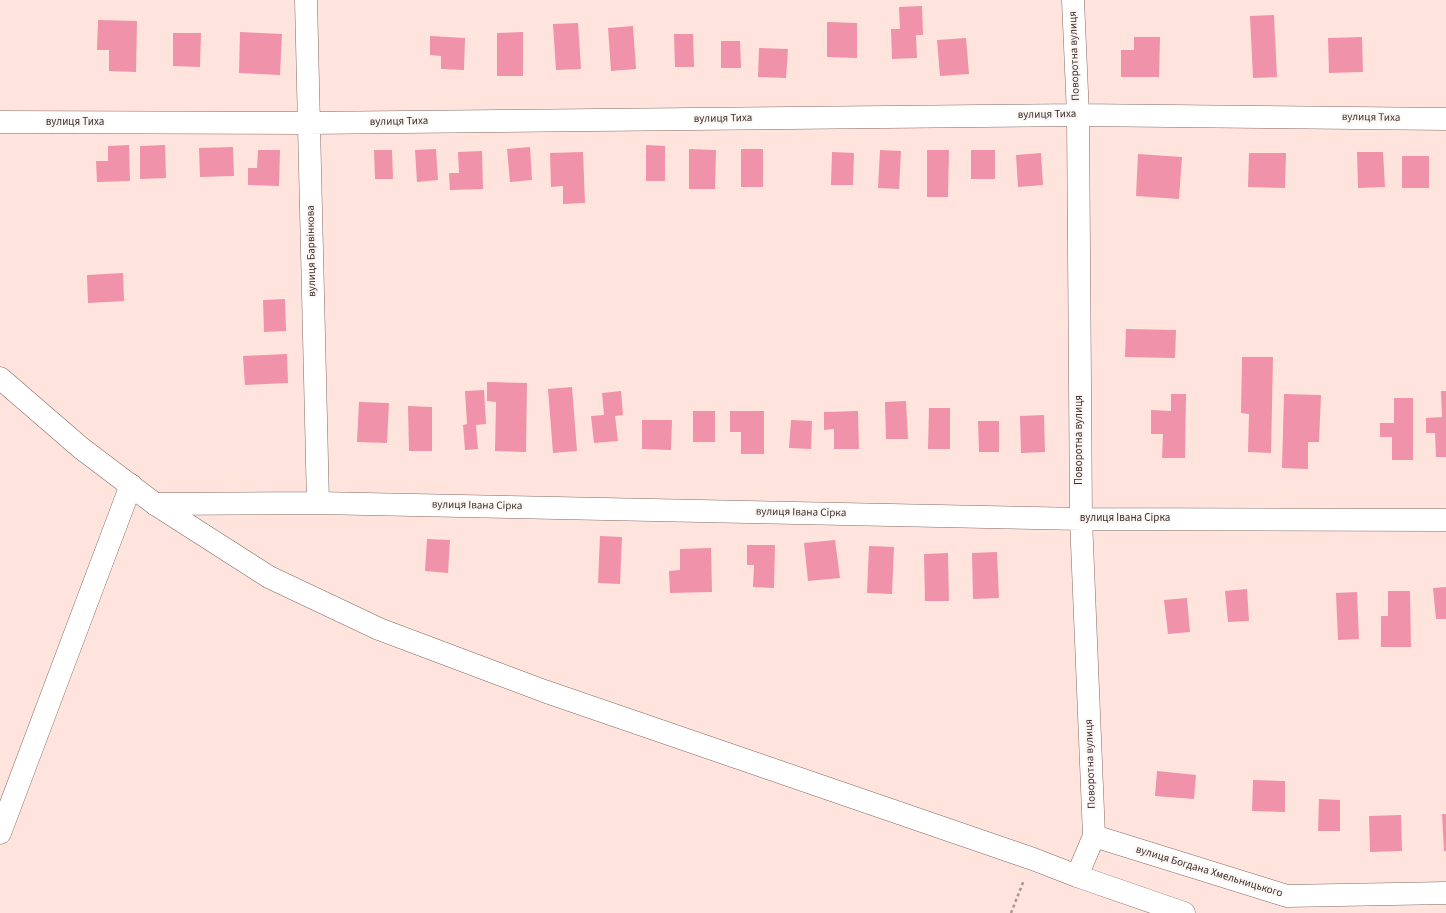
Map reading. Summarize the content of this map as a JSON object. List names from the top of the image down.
{
  "streets": {
    "street": [
      "Поворотна вулиця",
      "вулиця Тиха",
      "вулиця Барвінкова",
      "вулиця Івана Сірка",
      "вулиця Богдана Хмельницького"
    ]
  },
  "crossings": [
    ["Поворотна вулиця", "вулиця Тиха"],
    ["Поворотна вулиця", "вулиця Івана Сірка"],
    ["Поворотна вулиця", "вулиця Богдана Хмельницького"],
    ["вулиця Тиха", "вулиця Барвінкова"],
    ["вулиця Барвінкова", "вулиця Івана Сірка"]
  ]
}
